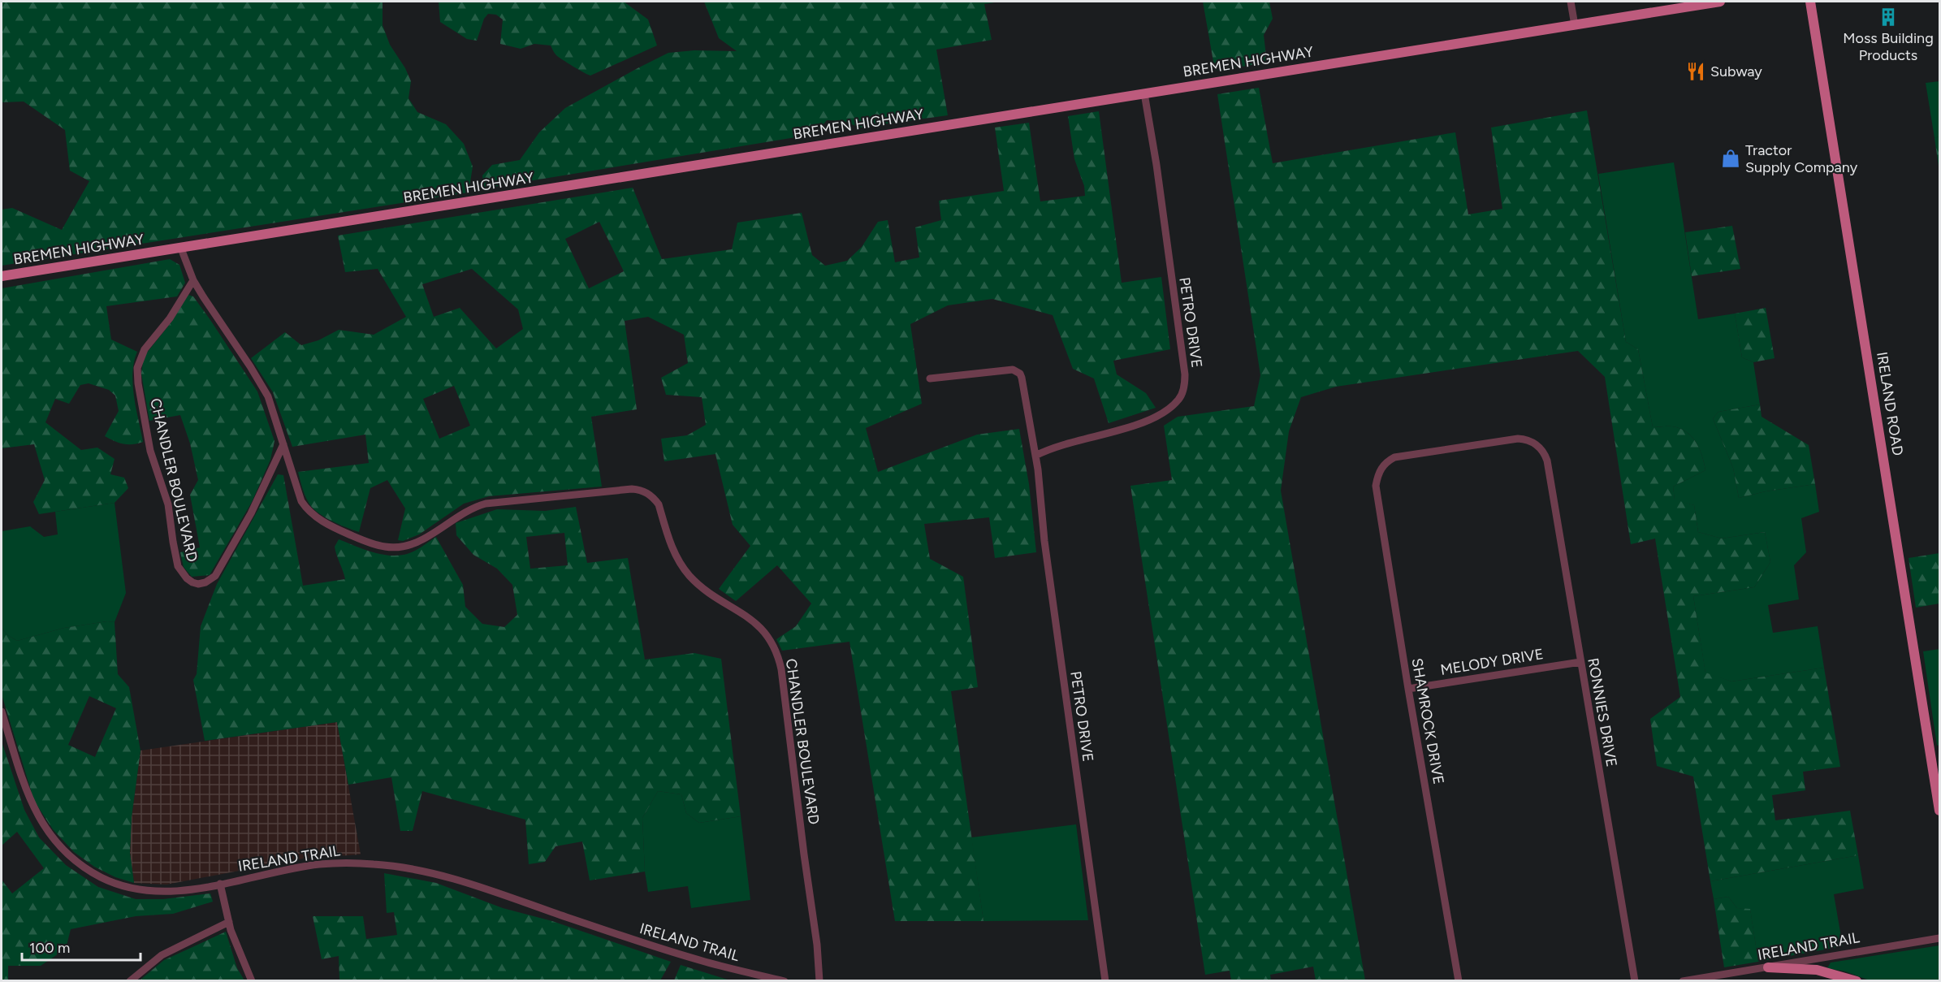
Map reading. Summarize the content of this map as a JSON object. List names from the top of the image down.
{
  "streets": {
    "main road": ["BREMEN HIGHWAY", "IRELAND ROAD"],
    "street": [
      "PETRO DRIVE",
      "CHANDLER BOULEVARD",
      "MELODY DRIVE",
      "RONNIES DRIVE",
      "SHAMROCK DRIVE",
      "IRELAND TRAIL"
    ]
  },
  "crossings": [
    ["BREMEN HIGHWAY", "PETRO DRIVE"],
    ["BREMEN HIGHWAY", "CHANDLER BOULEVARD"],
    ["MELODY DRIVE", "RONNIES DRIVE"],
    ["MELODY DRIVE", "SHAMROCK DRIVE"],
    ["RONNIES DRIVE", "SHAMROCK DRIVE"]
  ],
  "places": {
    "building": ["Moss Building Products"],
    "restaurant": ["Subway"],
    "shop": ["Tractor Supply Company"]
  },
  "scale_bar": "100 m"
}
